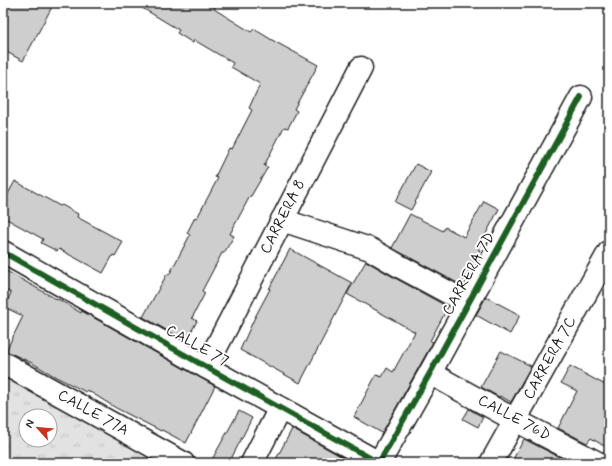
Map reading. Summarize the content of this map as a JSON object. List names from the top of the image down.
{
  "streets": {
    "street": [
      "CARRERA 8",
      "CARRERA 7D",
      "CALLE 77",
      "CARRERA 7C",
      "CALLE 77A",
      "CALLE 76D"
    ]
  },
  "crossings": [
    ["CARRERA 8", "CALLE 77"],
    ["CARRERA 7D", "CALLE 77"],
    ["CARRERA 7D", "CALLE 76D"],
    ["CARRERA 7C", "CALLE 76D"]
  ],
  "north": "top left"
}
